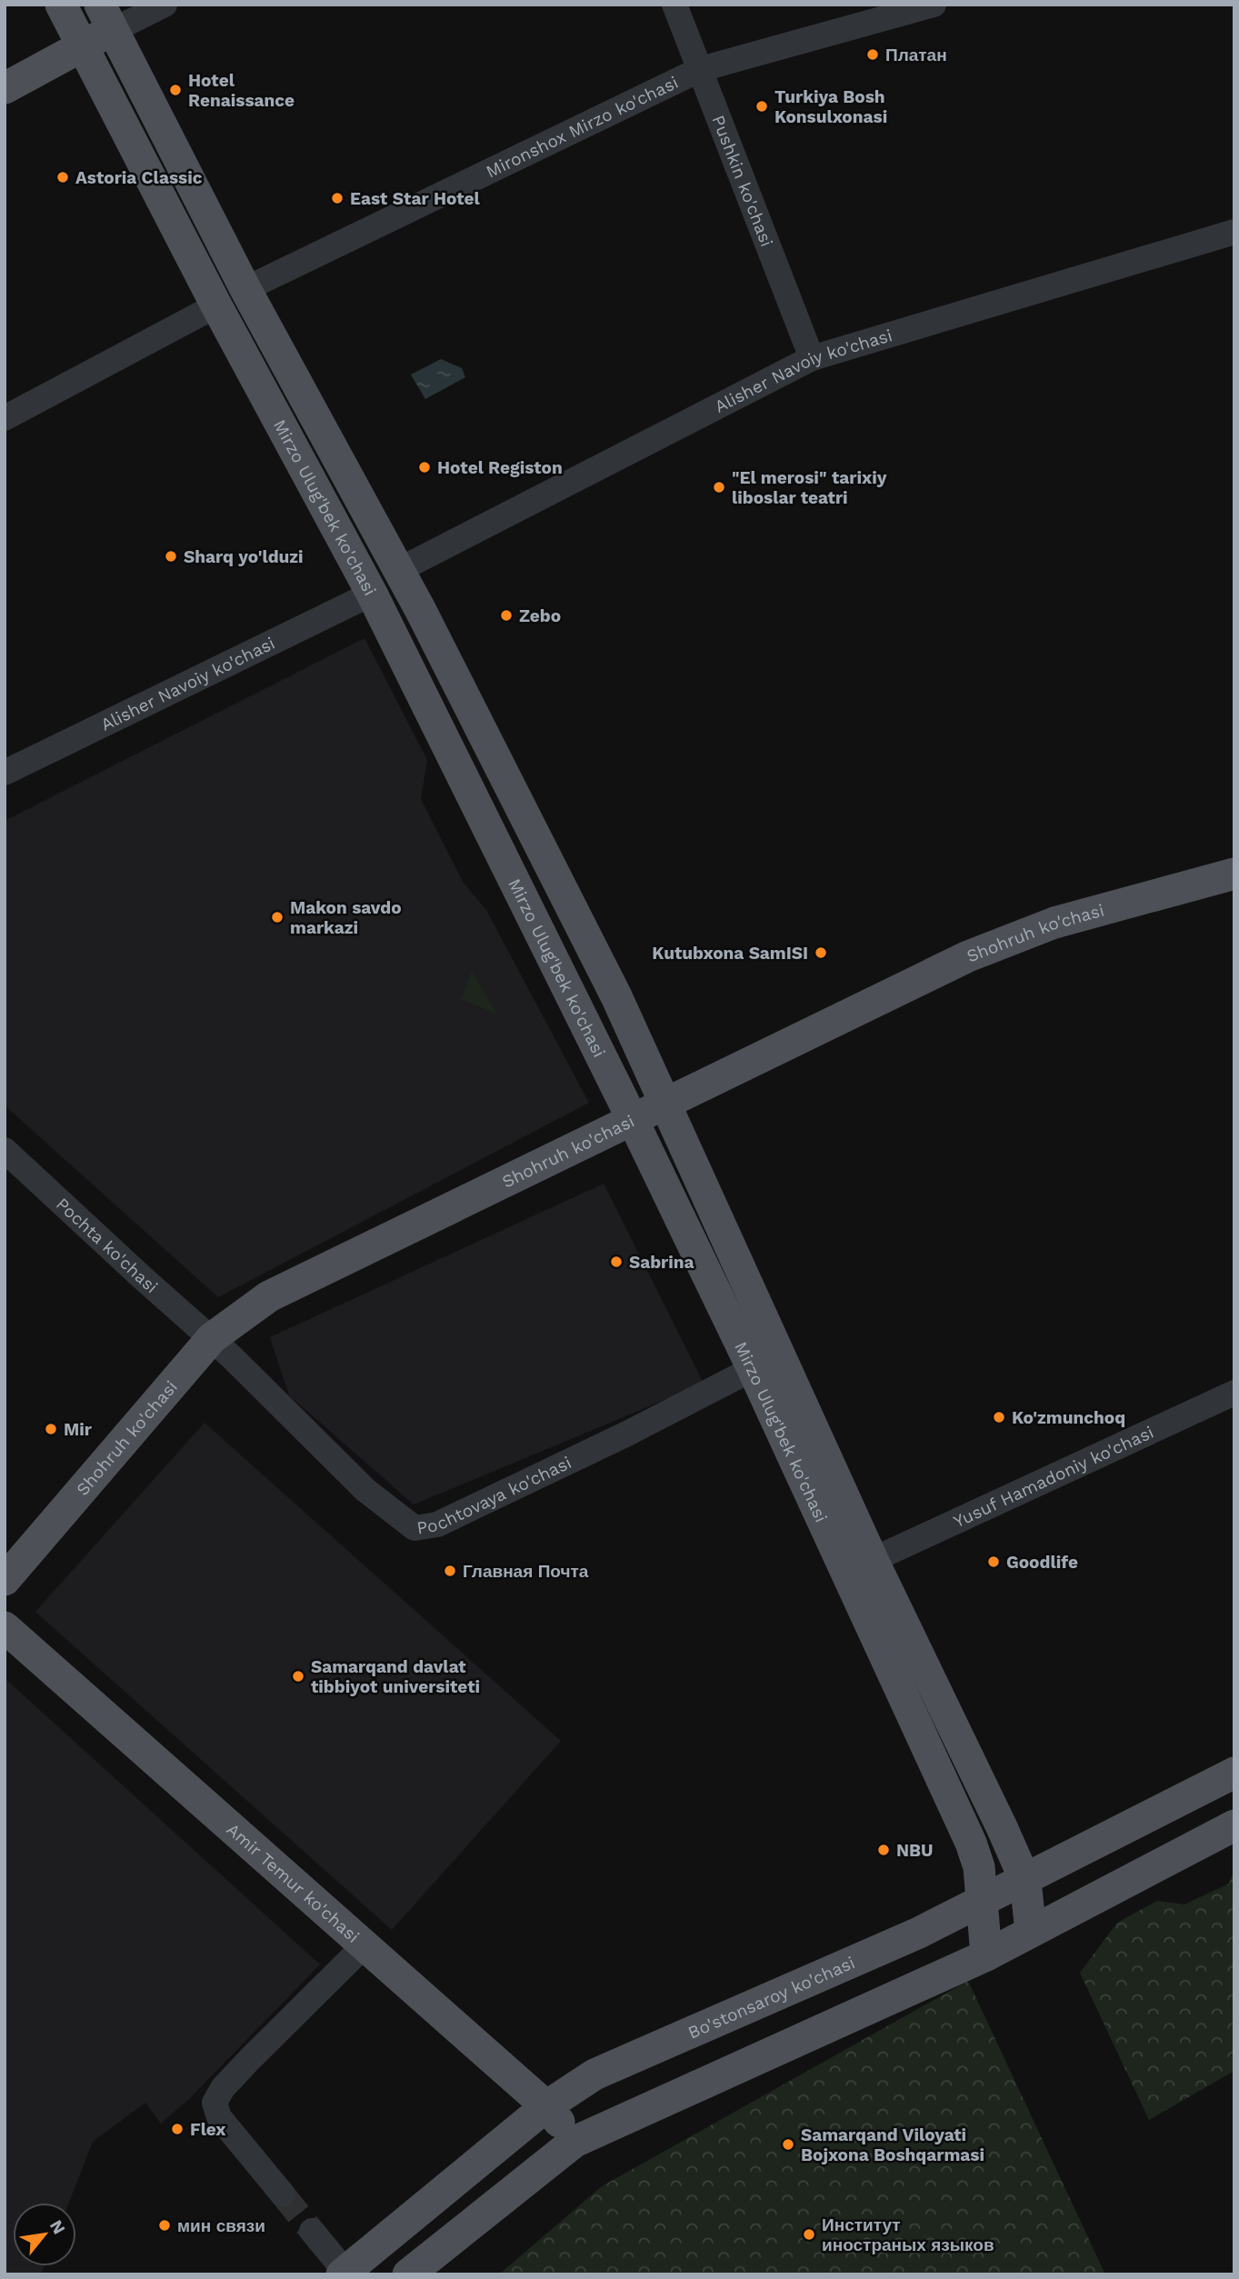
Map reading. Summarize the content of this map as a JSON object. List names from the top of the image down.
{
  "streets": {
    "main road": [
      "Mirzo Ulug'bek ko'chasi",
      "Shohruh ko'chasi",
      "Amir Temur ko'chasi",
      "Bo'stonsaroy ko'chasi"
    ],
    "street": [
      "Mironshox Mirzo ko'chasi",
      "Pushkin ko'chasi",
      "Alisher Navoiy ko'chasi",
      "Pochta ko'chasi",
      "Yusuf Hamadoniy ko'chasi",
      "Pochtovaya ko'chasi"
    ]
  },
  "crossings": [
    ["Mironshox Mirzo ko'chasi", "Pushkin ko'chasi"],
    ["Mironshox Mirzo ko'chasi", "Mirzo Ulug'bek ko'chasi"],
    ["Pushkin ko'chasi", "Alisher Navoiy ko'chasi"],
    ["Alisher Navoiy ko'chasi", "Mirzo Ulug'bek ko'chasi"],
    ["Mirzo Ulug'bek ko'chasi", "Shohruh ko'chasi"],
    ["Mirzo Ulug'bek ko'chasi", "Yusuf Hamadoniy ko'chasi"],
    ["Mirzo Ulug'bek ko'chasi", "Pochtovaya ko'chasi"],
    ["Mirzo Ulug'bek ko'chasi", "Bo'stonsaroy ko'chasi"],
    ["Shohruh ko'chasi", "Pochta ko'chasi"],
    ["Shohruh ko'chasi", "Pochtovaya ko'chasi"],
    ["Pochta ko'chasi", "Pochtovaya ko'chasi"],
    ["Amir Temur ko'chasi", "Bo'stonsaroy ko'chasi"]
  ],
  "places": [
    "Платан",
    "Hotel Renaissance",
    "Turkiya Bosh Konsulxonasi",
    "Astoria Classic",
    "East Star Hotel",
    "Hotel Registon",
    "\"El merosi\" tarixiy liboslar teatri",
    "Sharq yo'lduzi",
    "Zebo",
    "Makon savdo markazi",
    "Kutubxona SamISI",
    "Sabrina",
    "Ko'zmunchoq",
    "Mir",
    "Goodlife",
    "Главная Почта",
    "Samarqand davlat tibbiyot universiteti",
    "NBU",
    "Flex",
    "Samarqand Viloyati Bojxona Boshqarmasi",
    "мин связи",
    "Институт иностраных языков"
  ],
  "north": "top right"
}
